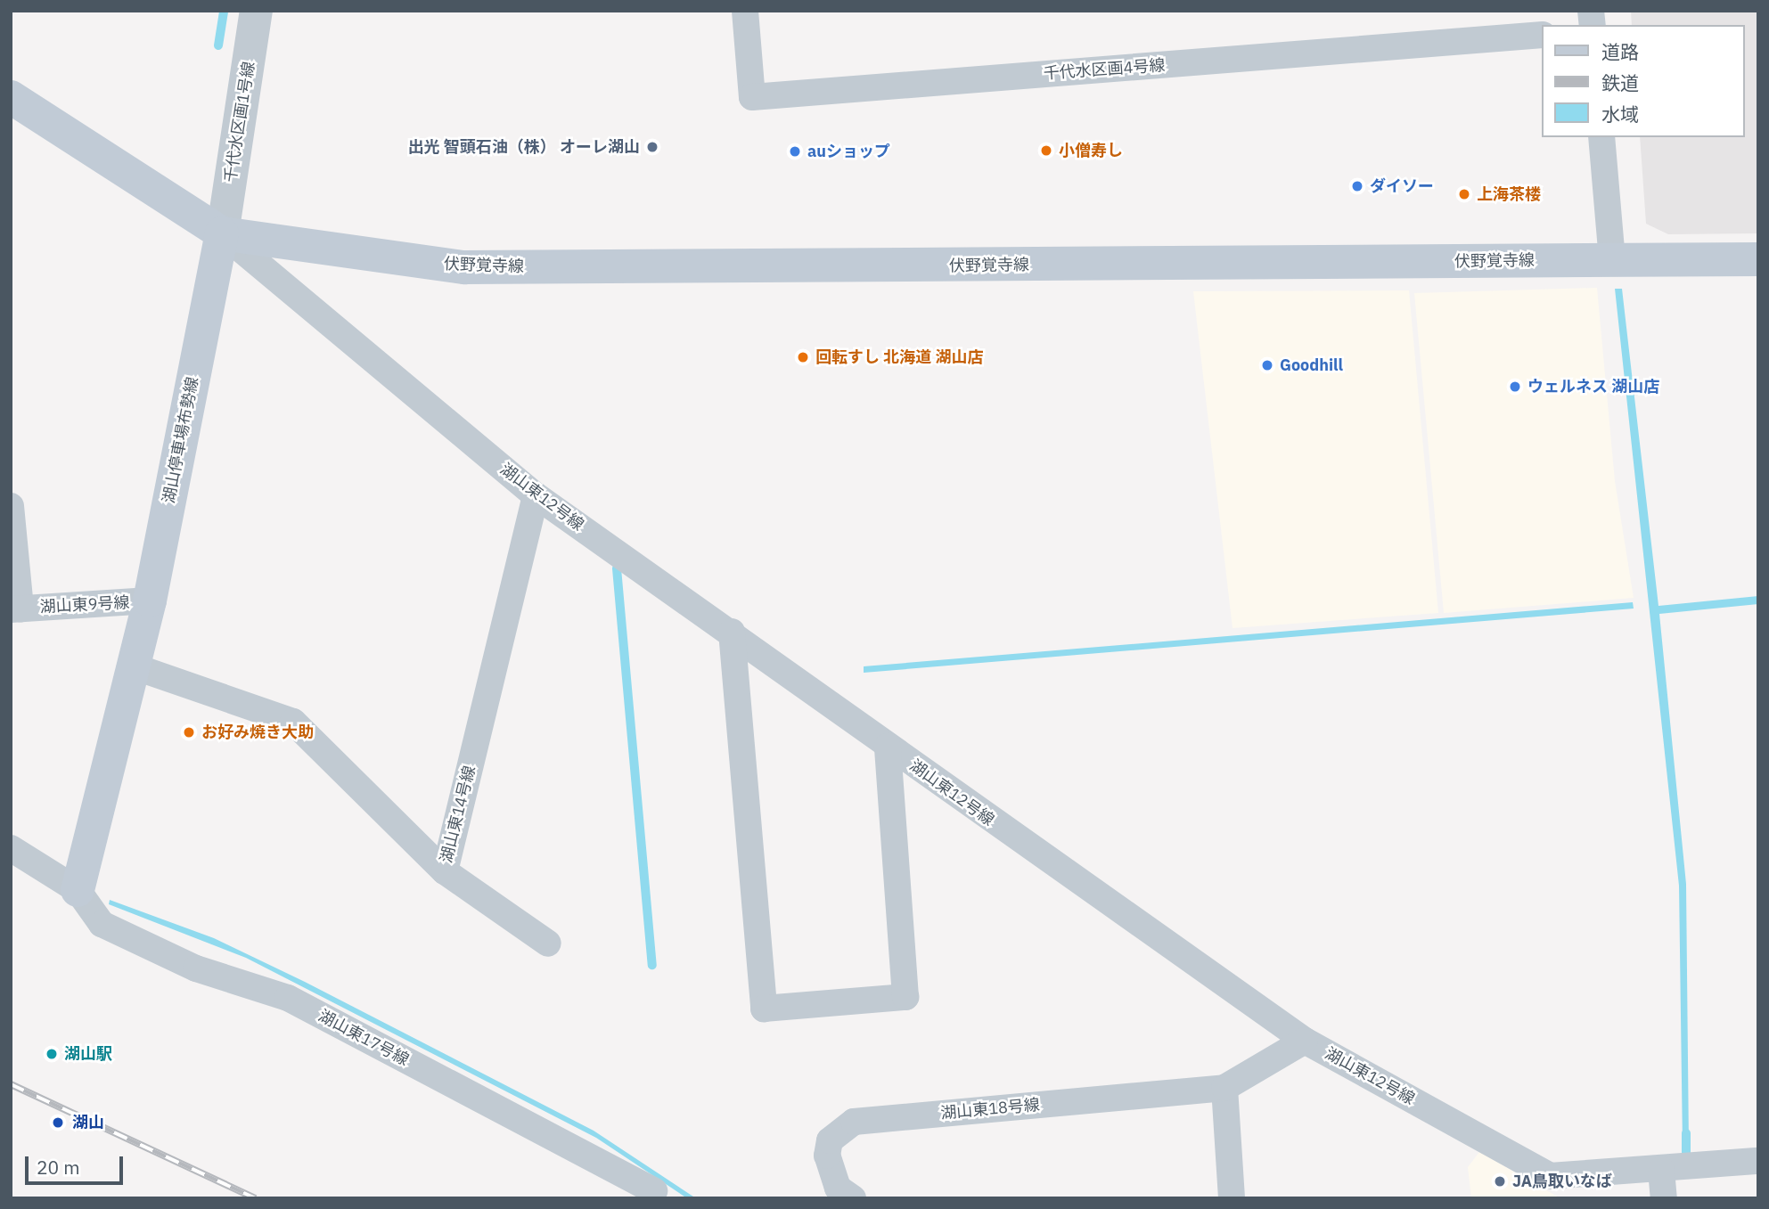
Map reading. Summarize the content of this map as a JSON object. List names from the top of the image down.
{
  "streets": {
    "main road": ["伏野覚寺線", "湖山停車場布勢線"],
    "street": [
      "千代水区画4号線",
      "千代水区画1号線",
      "湖山東12号線",
      "湖山東9号線",
      "湖山東14号線",
      "湖山東17号線",
      "湖山東18号線"
    ]
  },
  "crossings": [
    ["千代水区画1号線", "伏野覚寺線"],
    ["千代水区画1号線", "湖山停車場布勢線"],
    ["千代水区画1号線", "湖山東12号線"],
    ["伏野覚寺線", "湖山停車場布勢線"],
    ["伏野覚寺線", "湖山東12号線"],
    ["湖山停車場布勢線", "湖山東12号線"],
    ["湖山停車場布勢線", "湖山東9号線"],
    ["湖山停車場布勢線", "湖山東14号線"],
    ["湖山停車場布勢線", "湖山東17号線"],
    ["湖山東12号線", "湖山東14号線"],
    ["湖山東12号線", "湖山東18号線"]
  ],
  "places": [
    "出光 智頭石油（株） オーレ湖山",
    "小僧寿し",
    "auショップ",
    "ダイソー",
    "上海茶楼",
    "回転すし 北海道 湖山店",
    "Goodhill",
    "ウェルネス 湖山店",
    "お好み焼き大助",
    "湖山駅",
    "湖山",
    "JA鳥取いなば"
  ],
  "legend": ["道路", "鉄道", "水域"],
  "scale_bar": "20 m"
}
